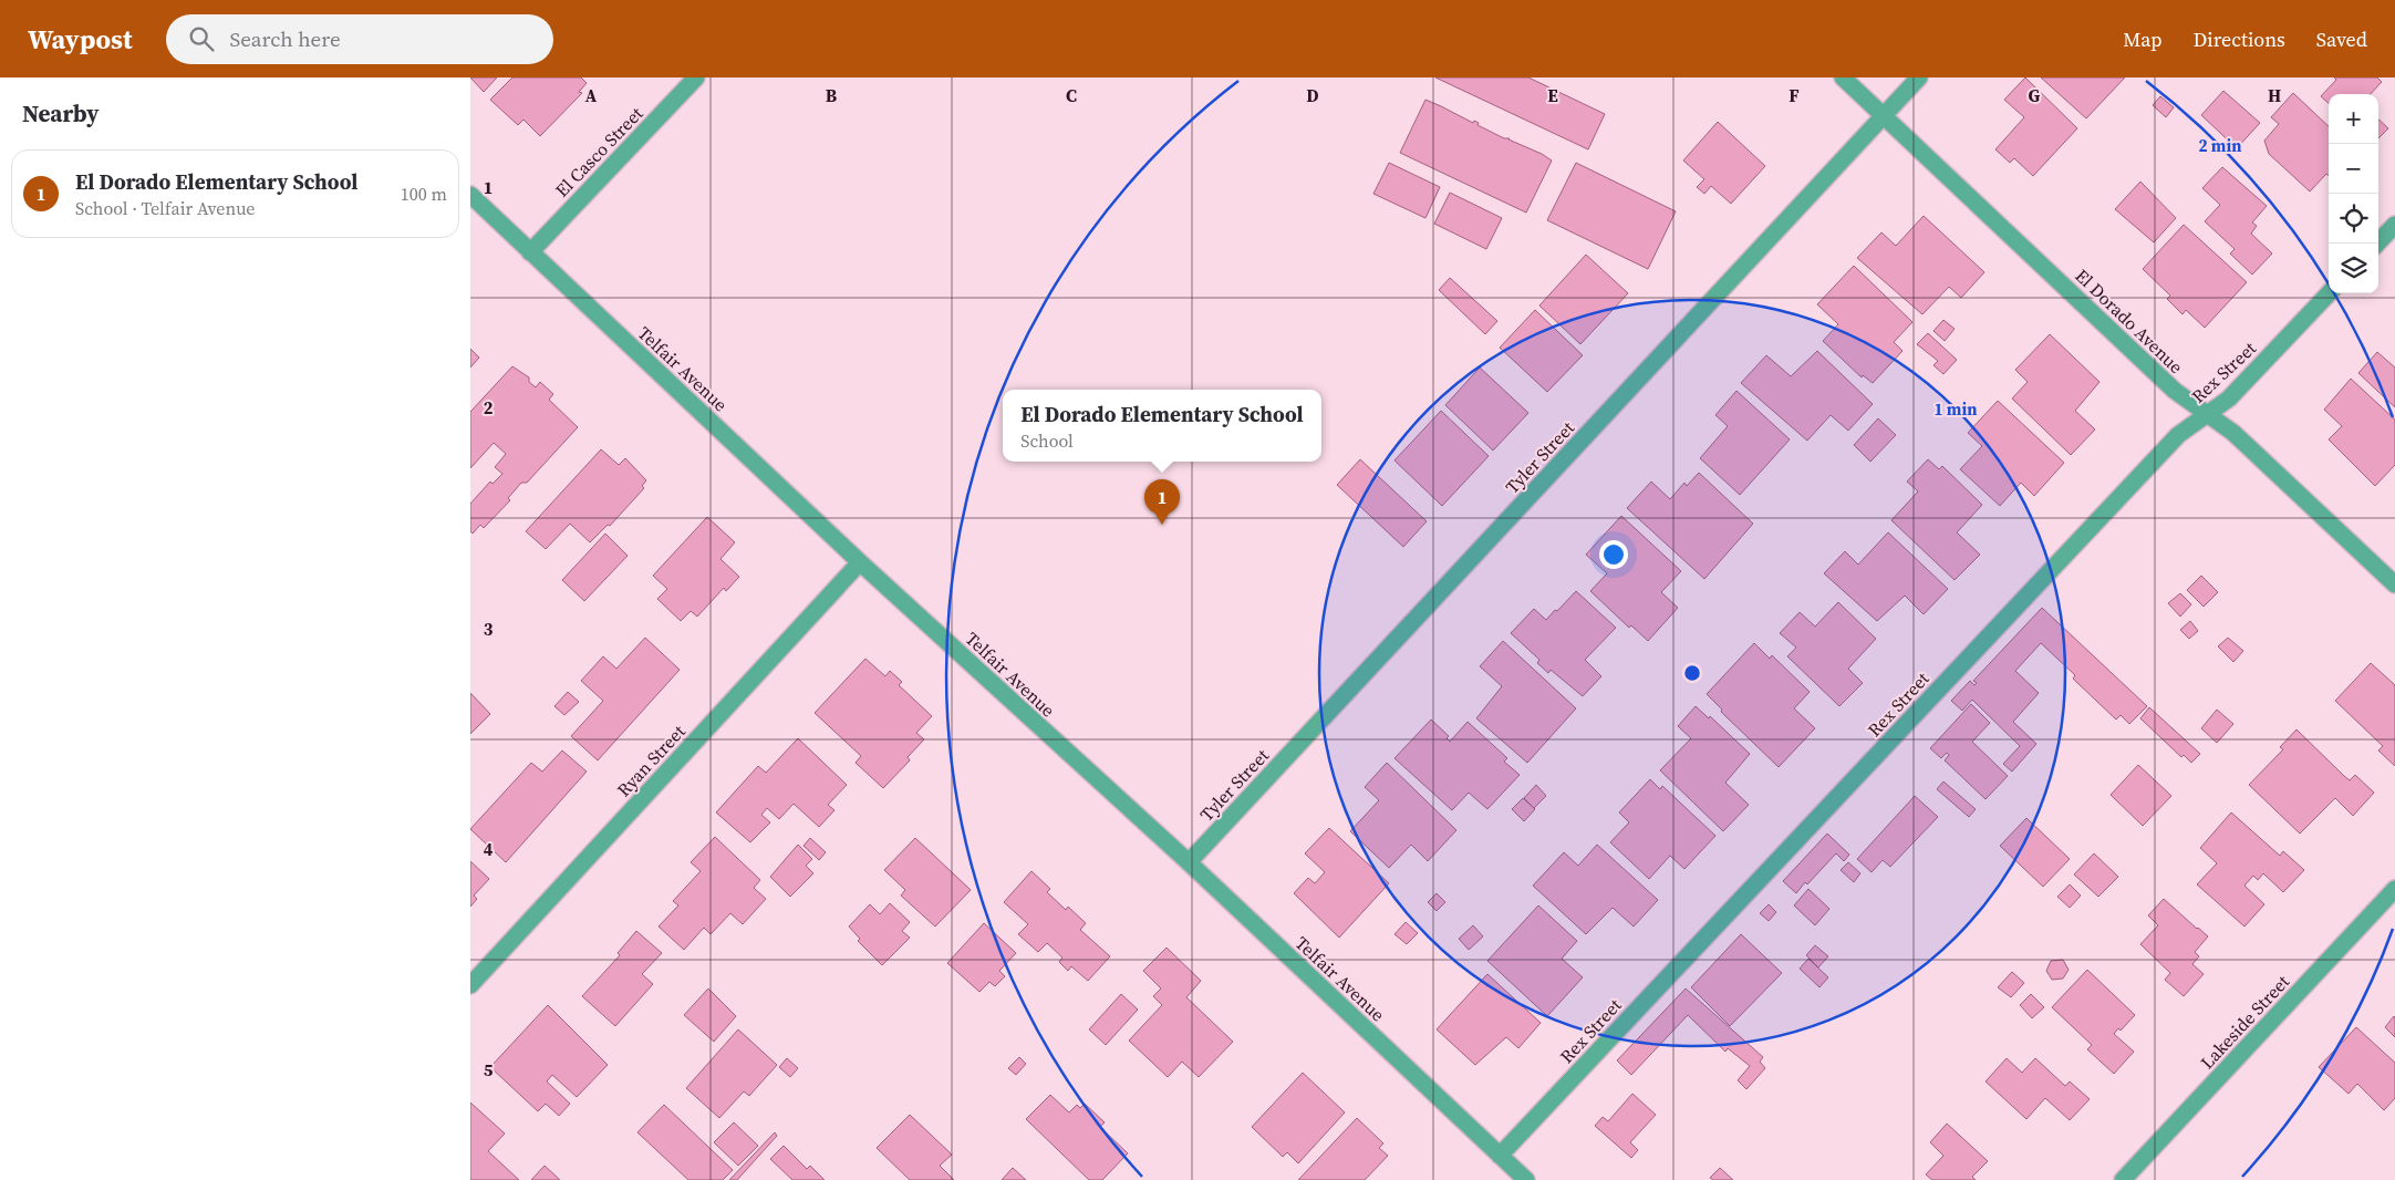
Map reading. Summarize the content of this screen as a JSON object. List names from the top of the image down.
{
  "streets": {
    "street": [
      "El Casco Street",
      "El Dorado Avenue",
      "Telfair Avenue",
      "Rex Street",
      "Tyler Street",
      "Ryan Street",
      "Lakeside Street"
    ]
  },
  "crossings": [
    ["El Casco Street", "Telfair Avenue"],
    ["El Dorado Avenue", "Rex Street"],
    ["El Dorado Avenue", "Tyler Street"],
    ["Telfair Avenue", "Rex Street"],
    ["Telfair Avenue", "Tyler Street"],
    ["Telfair Avenue", "Ryan Street"]
  ],
  "page": {
    "header": "Waypost",
    "search": "Search here",
    "nav": ["Map", "Directions", "Saved"],
    "heading": "Nearby",
    "map_buttons": ["+", "−"],
    "list": [
      {
        "mark": "1",
        "name": "El Dorado Elementary School",
        "note": "School · Telfair Avenue",
        "value": "100 m"
      }
    ],
    "popup": ["El Dorado Elementary School", "School"],
    "pins": "1"
  },
  "grid": {
    "columns": [
      "A",
      "B",
      "C",
      "D",
      "E",
      "F",
      "G",
      "H"
    ],
    "rows": [
      "1",
      "2",
      "3",
      "4",
      "5"
    ]
  },
  "rings": ["2 min", "1 min"]
}
